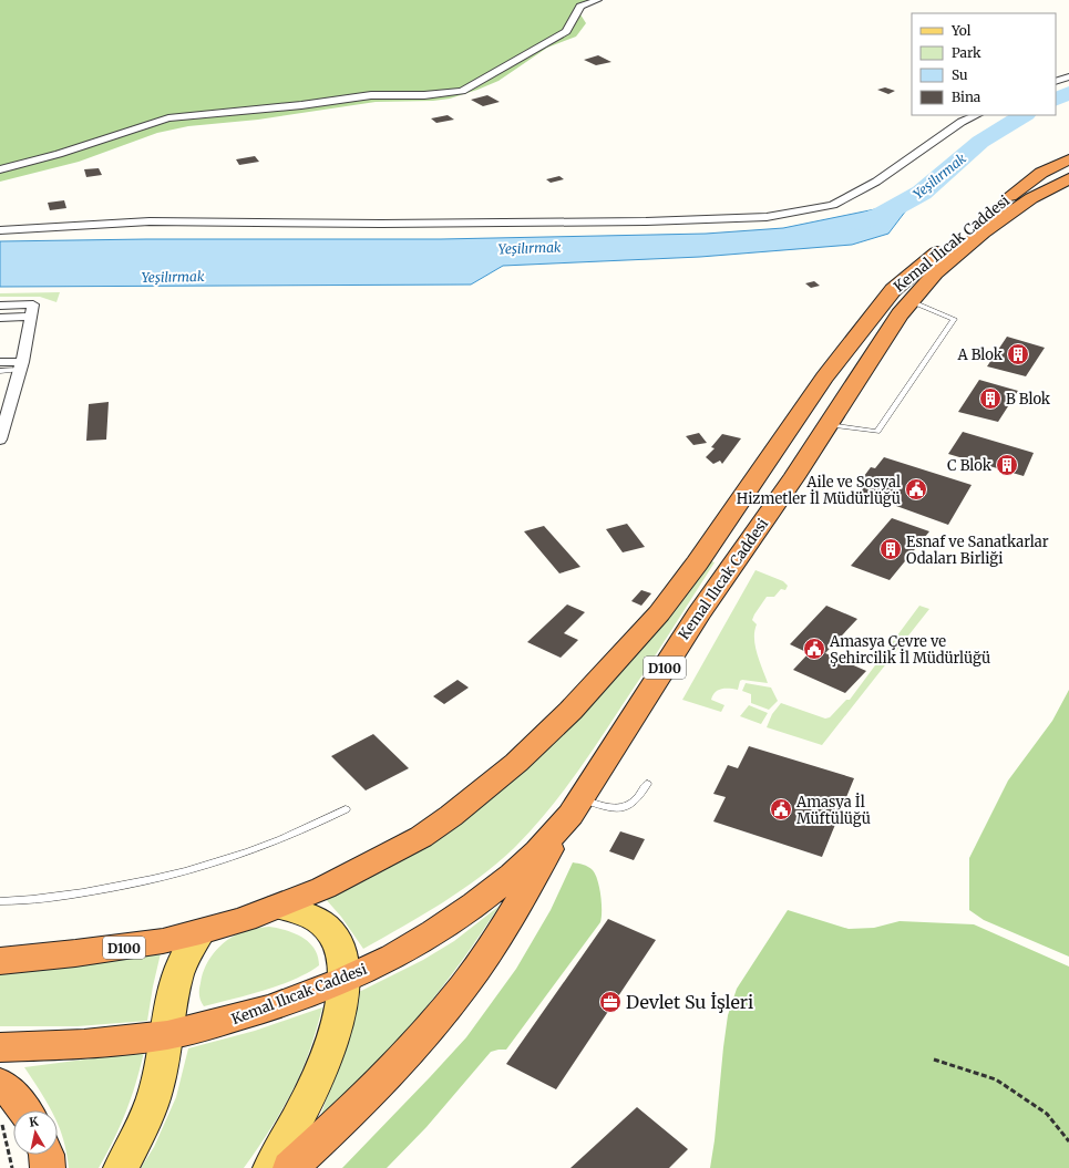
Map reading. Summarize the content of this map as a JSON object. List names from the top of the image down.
{
  "streets": {
    "highway": ["Kemal Ilıcak Caddesi", "D100"]
  },
  "crossings": [
    ["Kemal Ilıcak Caddesi", "D100"]
  ],
  "water": ["Yeşilırmak"],
  "places": {
    "building": [
      "A Blok",
      "B Blok",
      "C Blok",
      "Esnaf ve Sanatkarlar Odaları Birliği"
    ],
    "public building": ["Aile ve Sosyal Hizmetler İl Müdürlüğü", "Amasya Çevre ve Şehircilik İl Müdürlüğü", "Amasya İl Müftülüğü"],
    "office": ["Devlet Su İşleri"]
  },
  "legend": [
    "Yol",
    "Park",
    "Su",
    "Bina"
  ],
  "north": "top"
}
